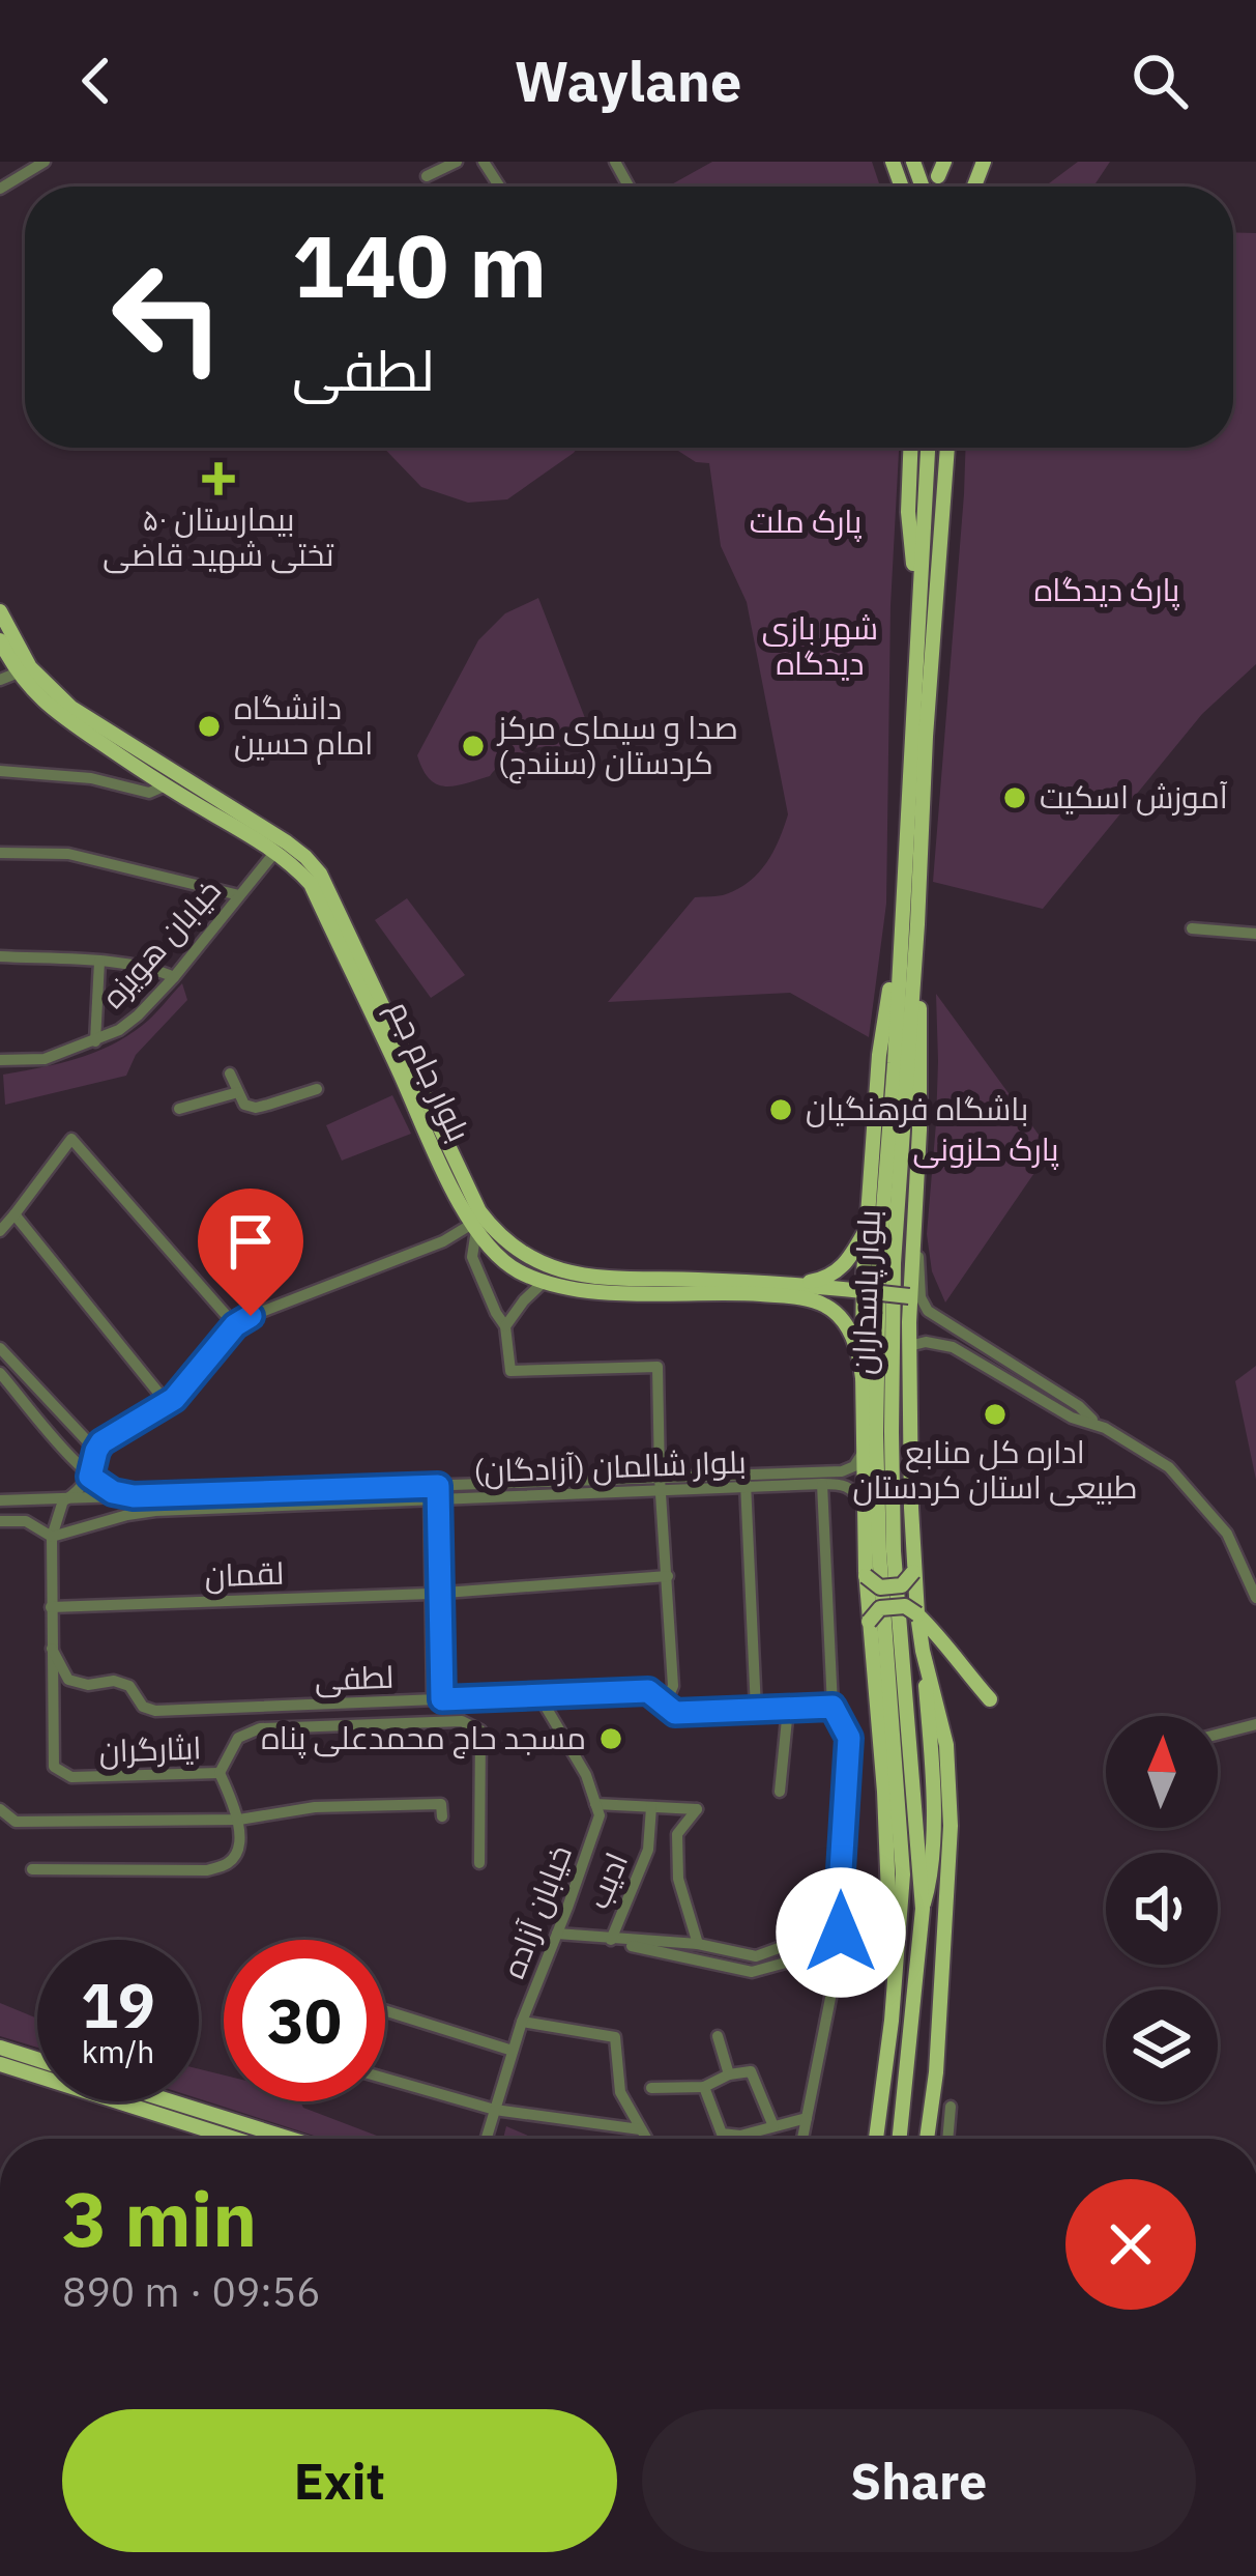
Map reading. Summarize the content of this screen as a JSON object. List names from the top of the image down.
{
  "streets": {
    "main road": ["بلوار جام جم", "بلوار پاسداران"],
    "street": [
      "خیابان هویزه",
      "بلوار شالمان (آزادگان)",
      "لقمان",
      "لطفی",
      "ایثارگران",
      "ادیب",
      "خیابان آزاده"
    ]
  },
  "crossings": [
    ["خیابان هویزه", "بلوار جام جم"],
    ["بلوار شالمان (آزادگان)", "ایثارگران"],
    ["لقمان", "ایثارگران"],
    ["لطفی", "ایثارگران"]
  ],
  "parks": [
    "پارک ملت",
    "پارک دیدگاه",
    "شهر بازی دیدگاه",
    "پارک حلزونی"
  ],
  "places": {
    "health": ["بیمارستان ۵۰ تختی شهید قاضی"],
    "other": [
      "دانشگاه امام حسین",
      "صدا و سیمای مرکز کردستان (سنندج)",
      "آموزش اسکیت",
      "باشگاه فرهنگیان",
      "اداره کل منابع طبیعی استان کردستان",
      "مسجد حاج محمدعلی پناه"
    ]
  },
  "north": "top",
  "page": {
    "header": "Waylane",
    "turn": ["140 m", "لطفی"],
    "speed": "19 km/h",
    "limit": "30",
    "heading": ["3 min", "890 m · 09:56"],
    "buttons": ["Exit", "Share"]
  }
}
